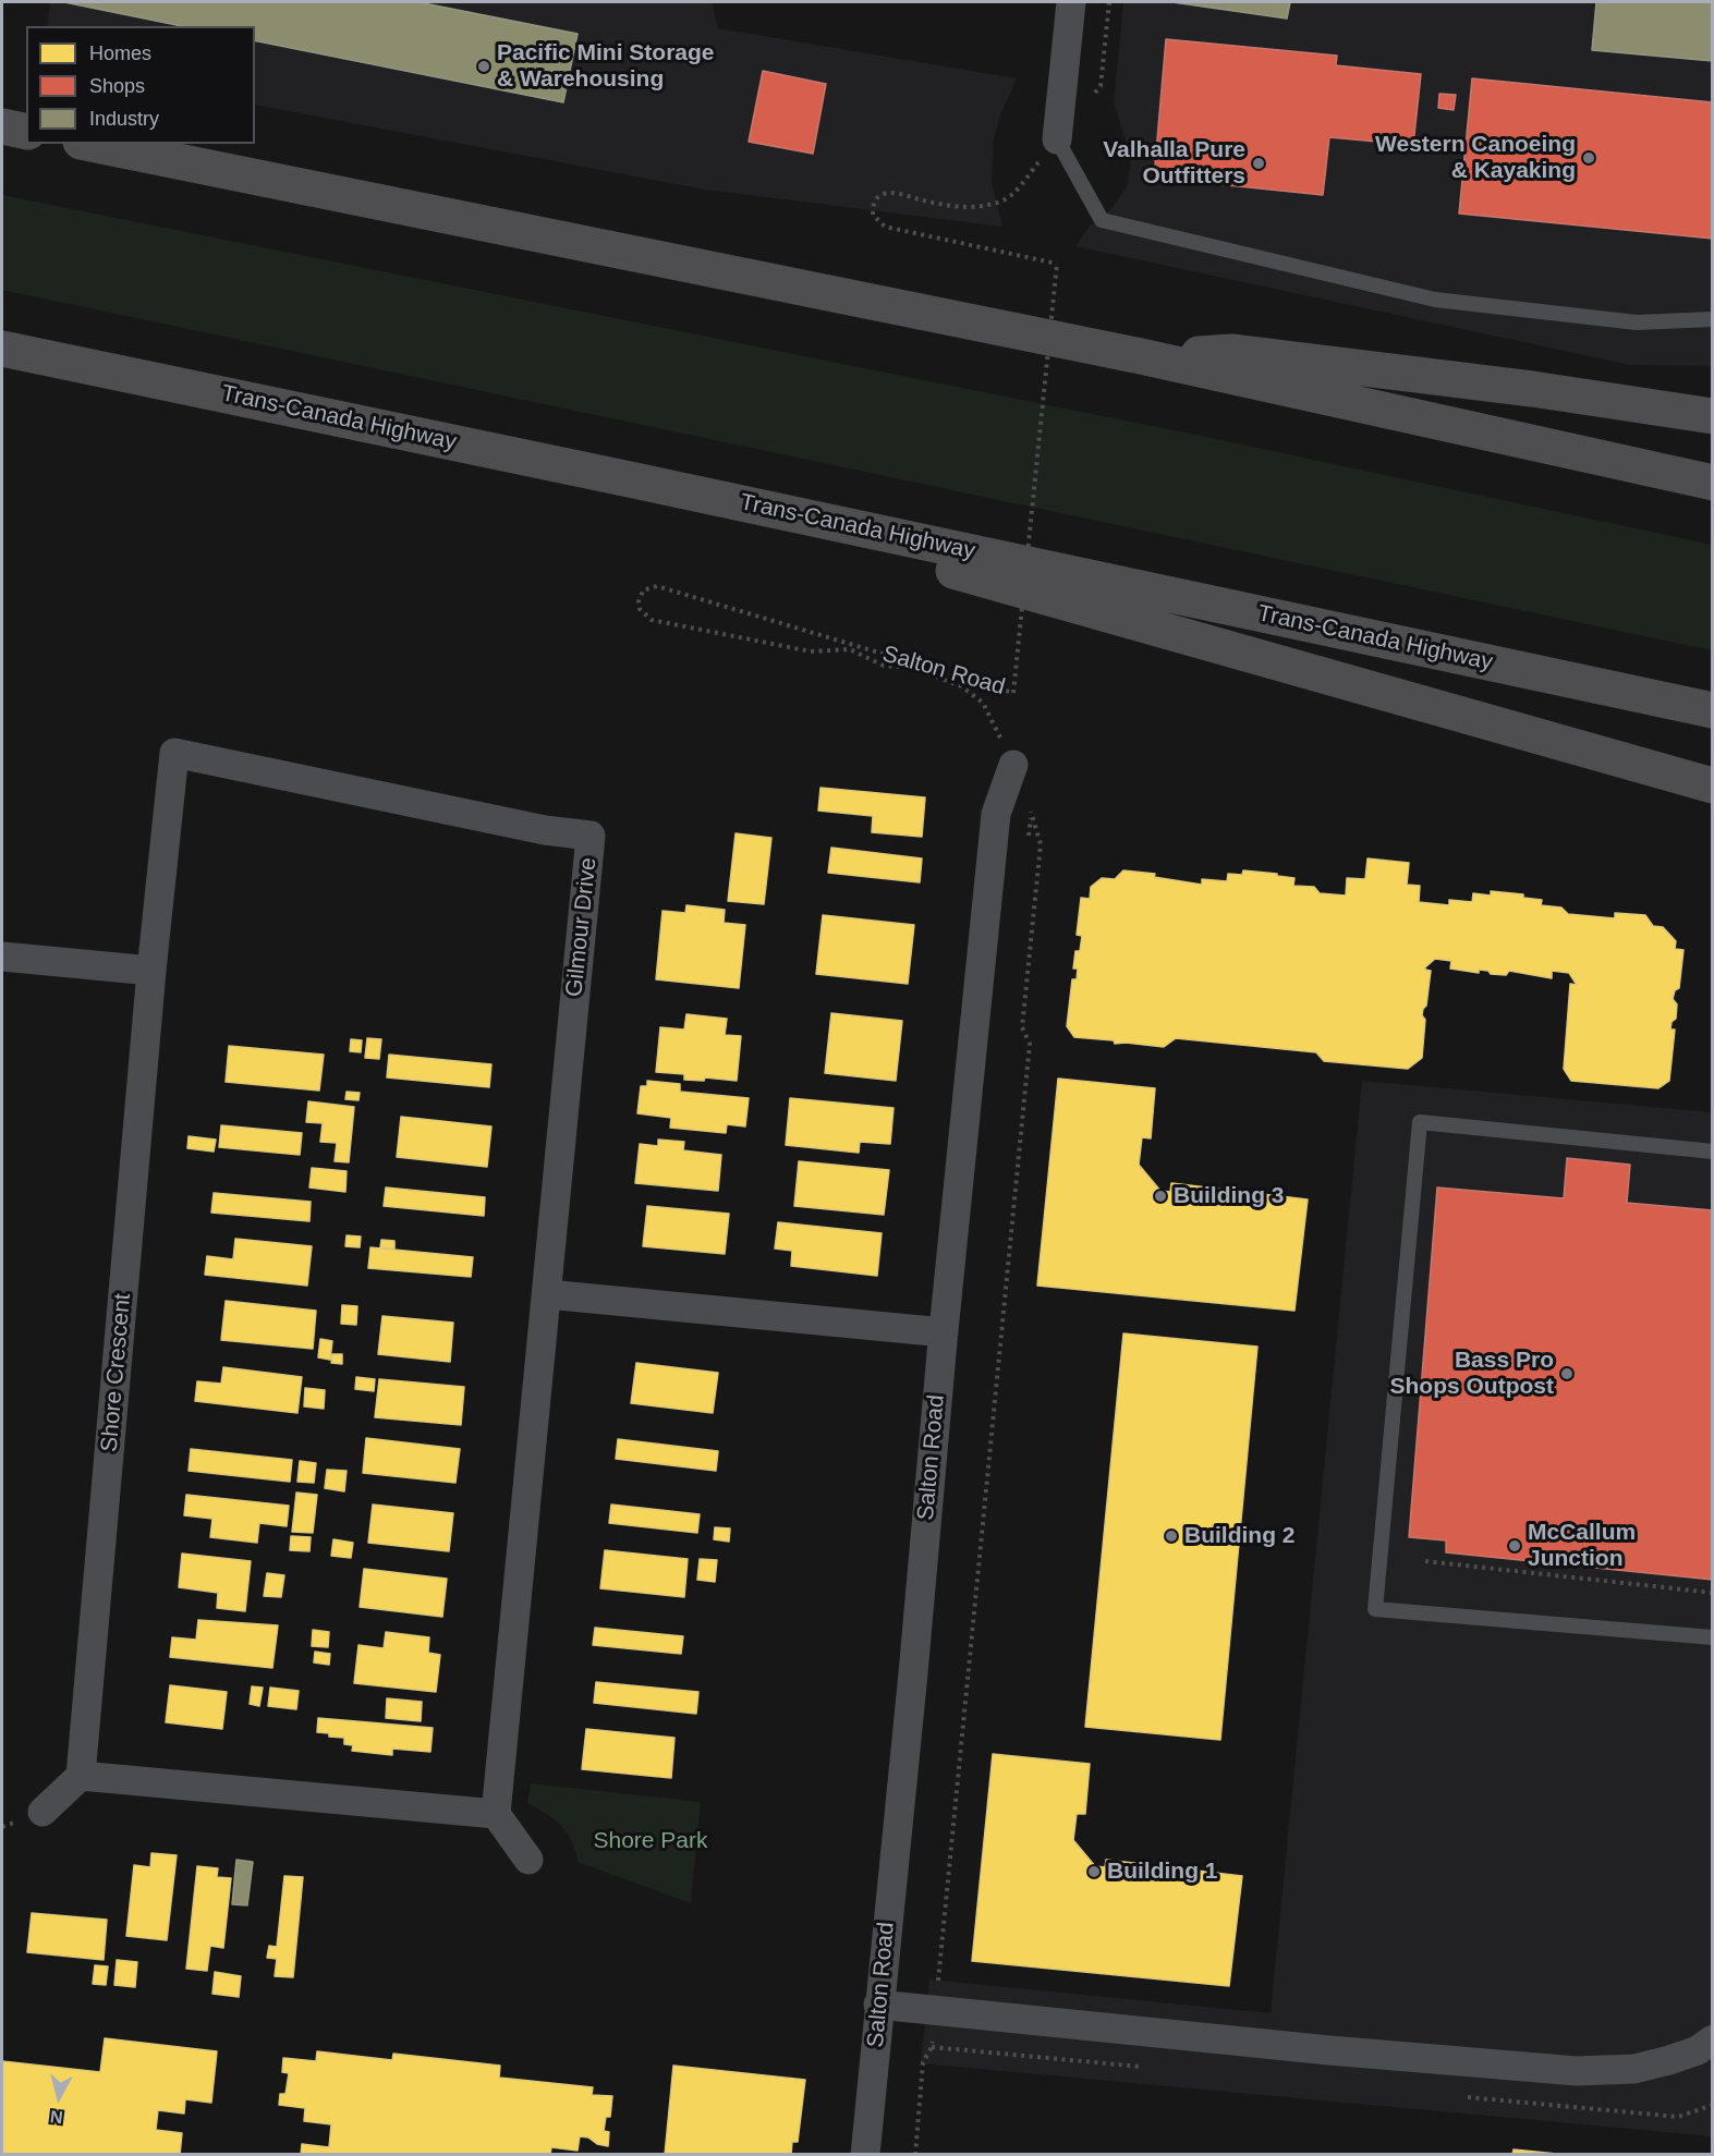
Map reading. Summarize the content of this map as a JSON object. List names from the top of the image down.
{
  "streets": {
    "highway": ["Trans-Canada Highway"],
    "street": ["Salton Road", "Gilmour Drive", "Shore Crescent"]
  },
  "crossings": [
    ["Gilmour Drive", "Shore Crescent"]
  ],
  "parks": ["Shore Park"],
  "places": [
    "Pacific Mini Storage & Warehousing",
    "Western Canoeing & Kayaking",
    "Valhalla Pure Outfitters",
    "Building 3",
    "Bass Pro Shops Outpost",
    "Building 2",
    "McCallum Junction",
    "Building 1"
  ],
  "legend": ["Homes", "Shops", "Industry"],
  "north": "bottom"
}
